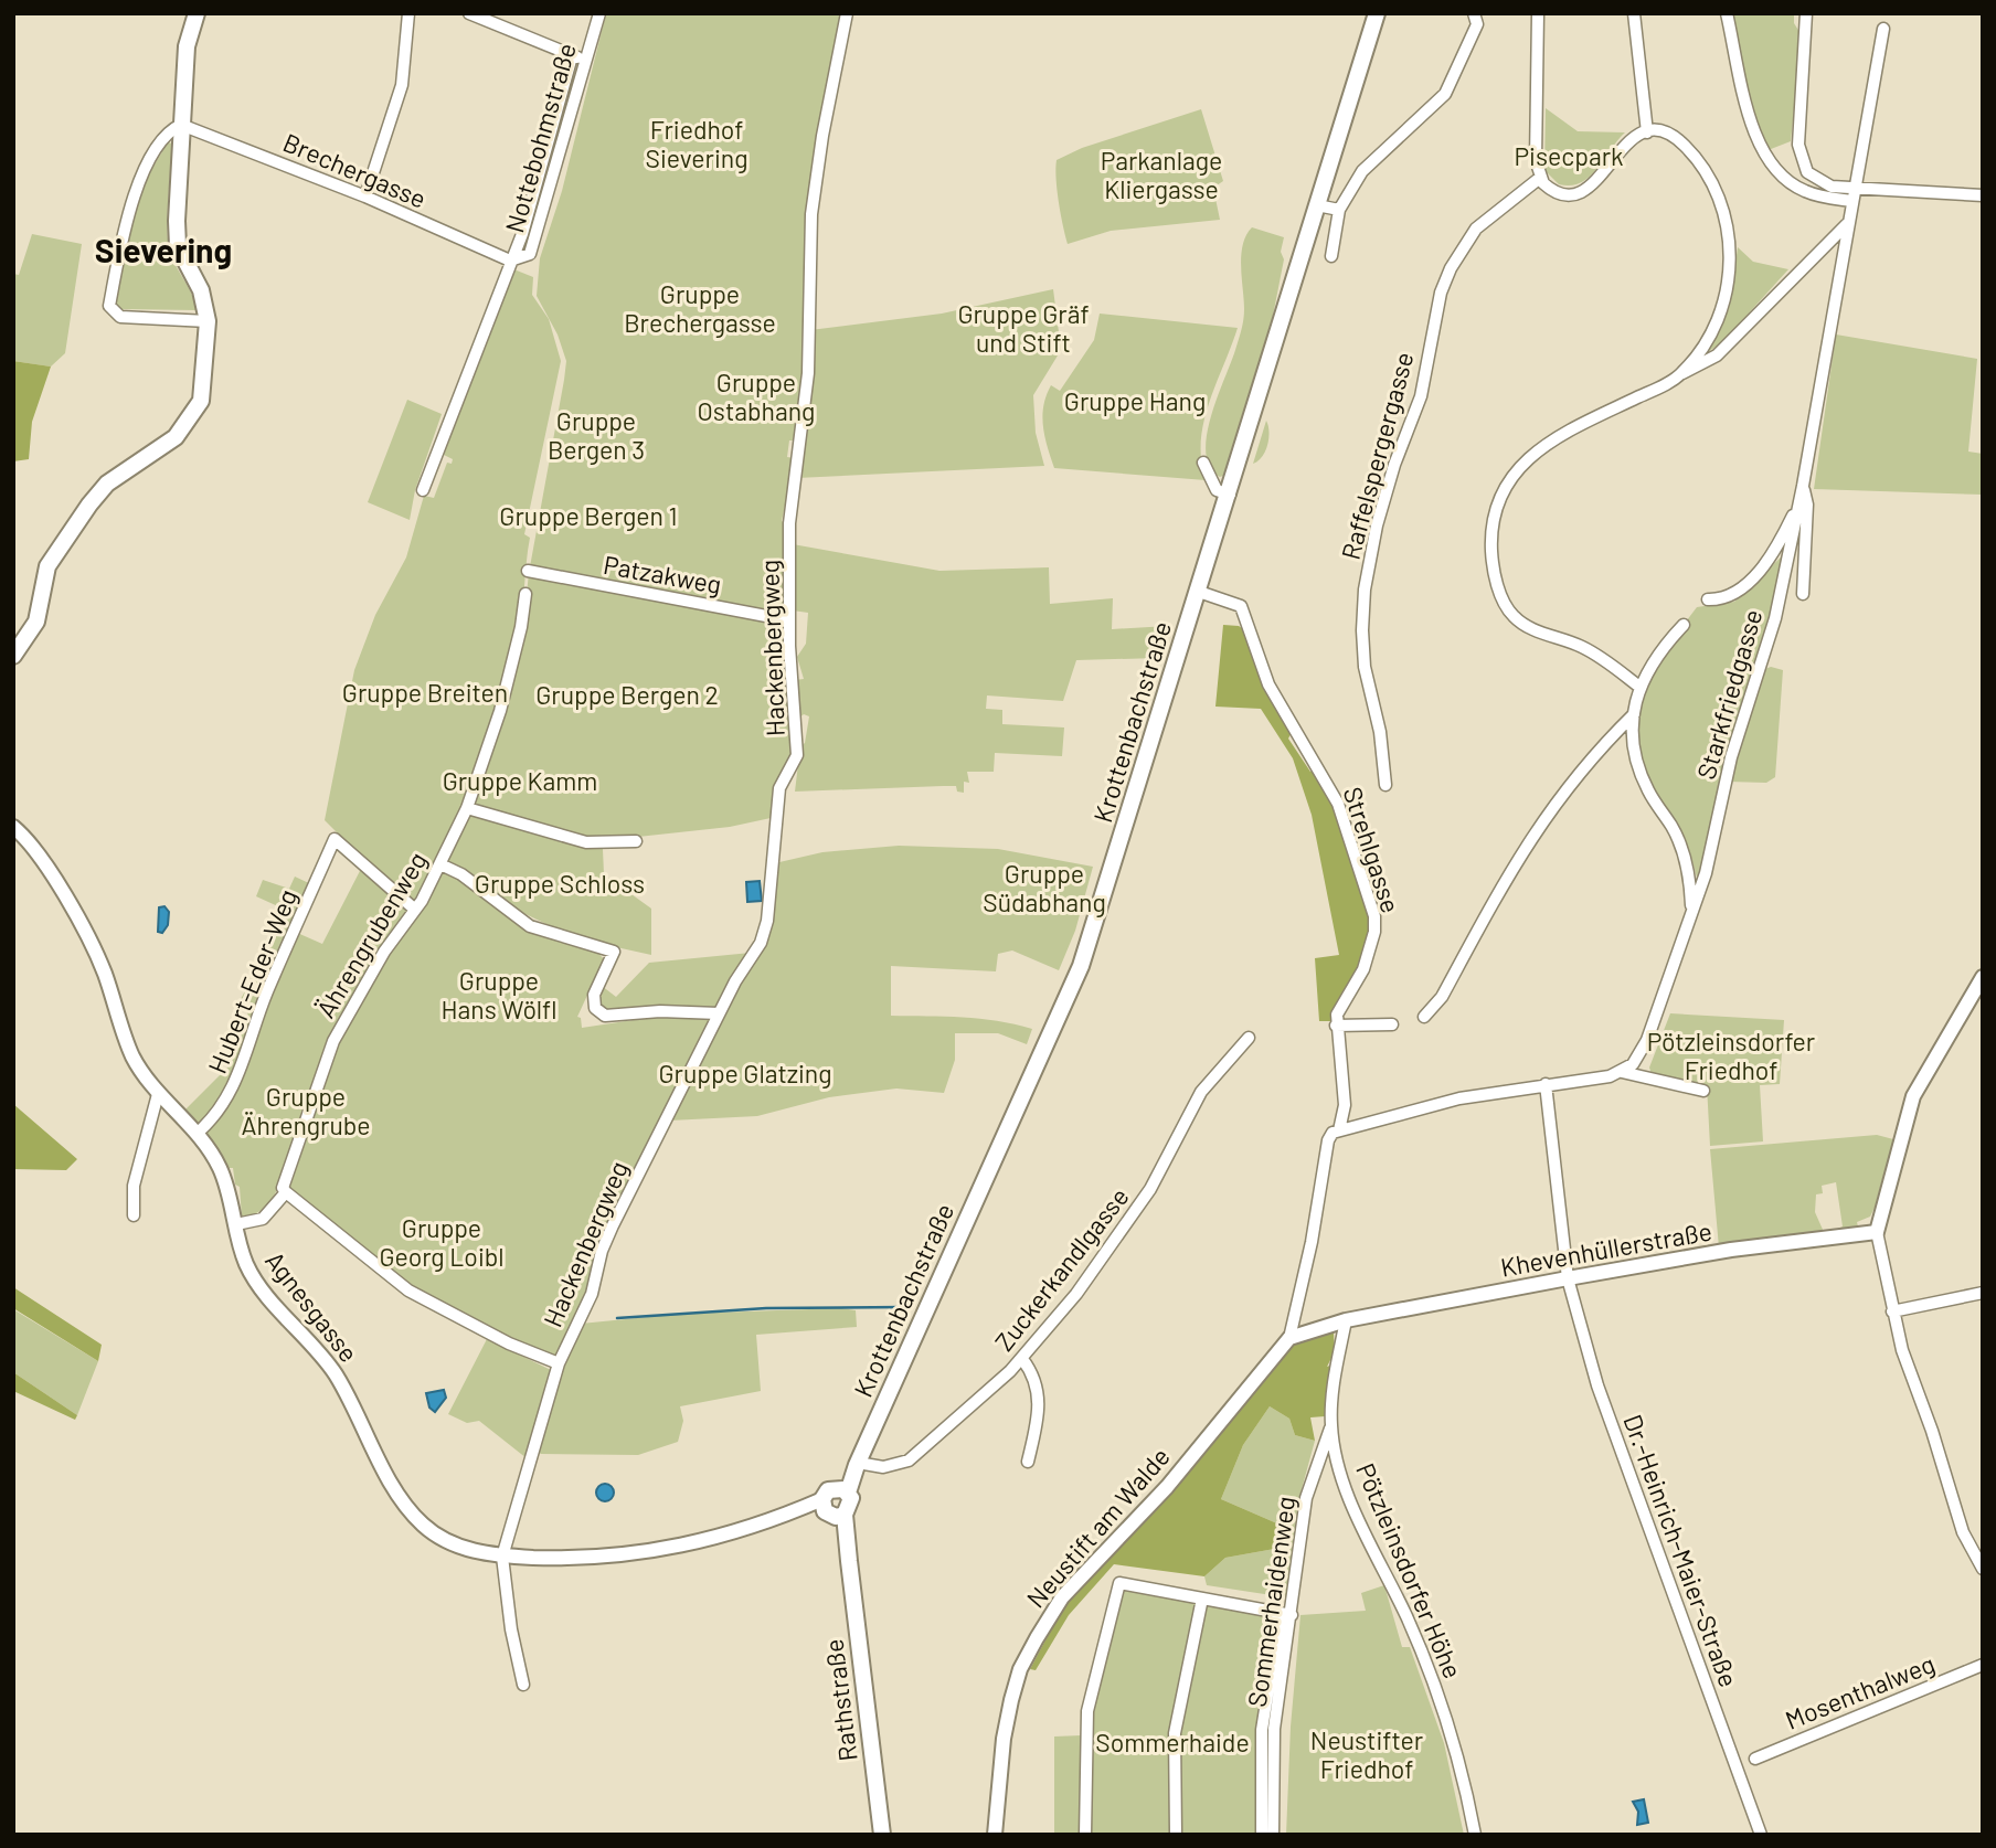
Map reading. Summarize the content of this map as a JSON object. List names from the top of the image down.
{
  "streets": {
    "main road": ["Krottenbachstraße", "Rathstraße"],
    "street": [
      "Nottebohmstraße",
      "Brechergasse",
      "Raffelspergergasse",
      "Patzakweg",
      "Hackenbergweg",
      "Starkfriedgasse",
      "Strehlgasse",
      "Ährengrubenweg",
      "Hubert-Eder-Weg",
      "Khevenhüllerstraße",
      "Zuckerkandlgasse",
      "Agnesgasse",
      "Neustift am Walde",
      "Dr.-Heinrich-Maier-Straße",
      "Pötzleinsdorfer Höhe",
      "Sommerhaidenweg",
      "Mosenthalweg"
    ]
  },
  "crossings": [
    ["Nottebohmstraße", "Brechergasse"],
    ["Patzakweg", "Hackenbergweg"],
    ["Hackenbergweg", "Agnesgasse"],
    ["Krottenbachstraße", "Strehlgasse"],
    ["Krottenbachstraße", "Zuckerkandlgasse"],
    ["Krottenbachstraße", "Rathstraße"],
    ["Strehlgasse", "Neustift am Walde"],
    ["Ährengrubenweg", "Hubert-Eder-Weg"],
    ["Hubert-Eder-Weg", "Agnesgasse"],
    ["Khevenhüllerstraße", "Dr.-Heinrich-Maier-Straße"],
    ["Khevenhüllerstraße", "Pötzleinsdorfer Höhe"],
    ["Agnesgasse", "Rathstraße"],
    ["Pötzleinsdorfer Höhe", "Sommerhaidenweg"]
  ],
  "districts": ["Sievering"],
  "parks": [
    "Friedhof Sievering",
    "Pisecpark",
    "Parkanlage Kliergasse",
    "Gruppe Brechergasse",
    "Gruppe Gräf und Stift",
    "Gruppe Ostabhang",
    "Gruppe Hang",
    "Gruppe Bergen 3",
    "Gruppe Bergen 1",
    "Gruppe Breiten",
    "Gruppe Bergen 2",
    "Gruppe Kamm",
    "Gruppe Südabhang",
    "Gruppe Schloss",
    "Gruppe Hans Wölfl",
    "Pötzleinsdorfer Friedhof",
    "Gruppe Glatzing",
    "Gruppe Ährengrube",
    "Gruppe Georg Loibl",
    "Neustifter Friedhof",
    "Sommerhaide"
  ]
}
